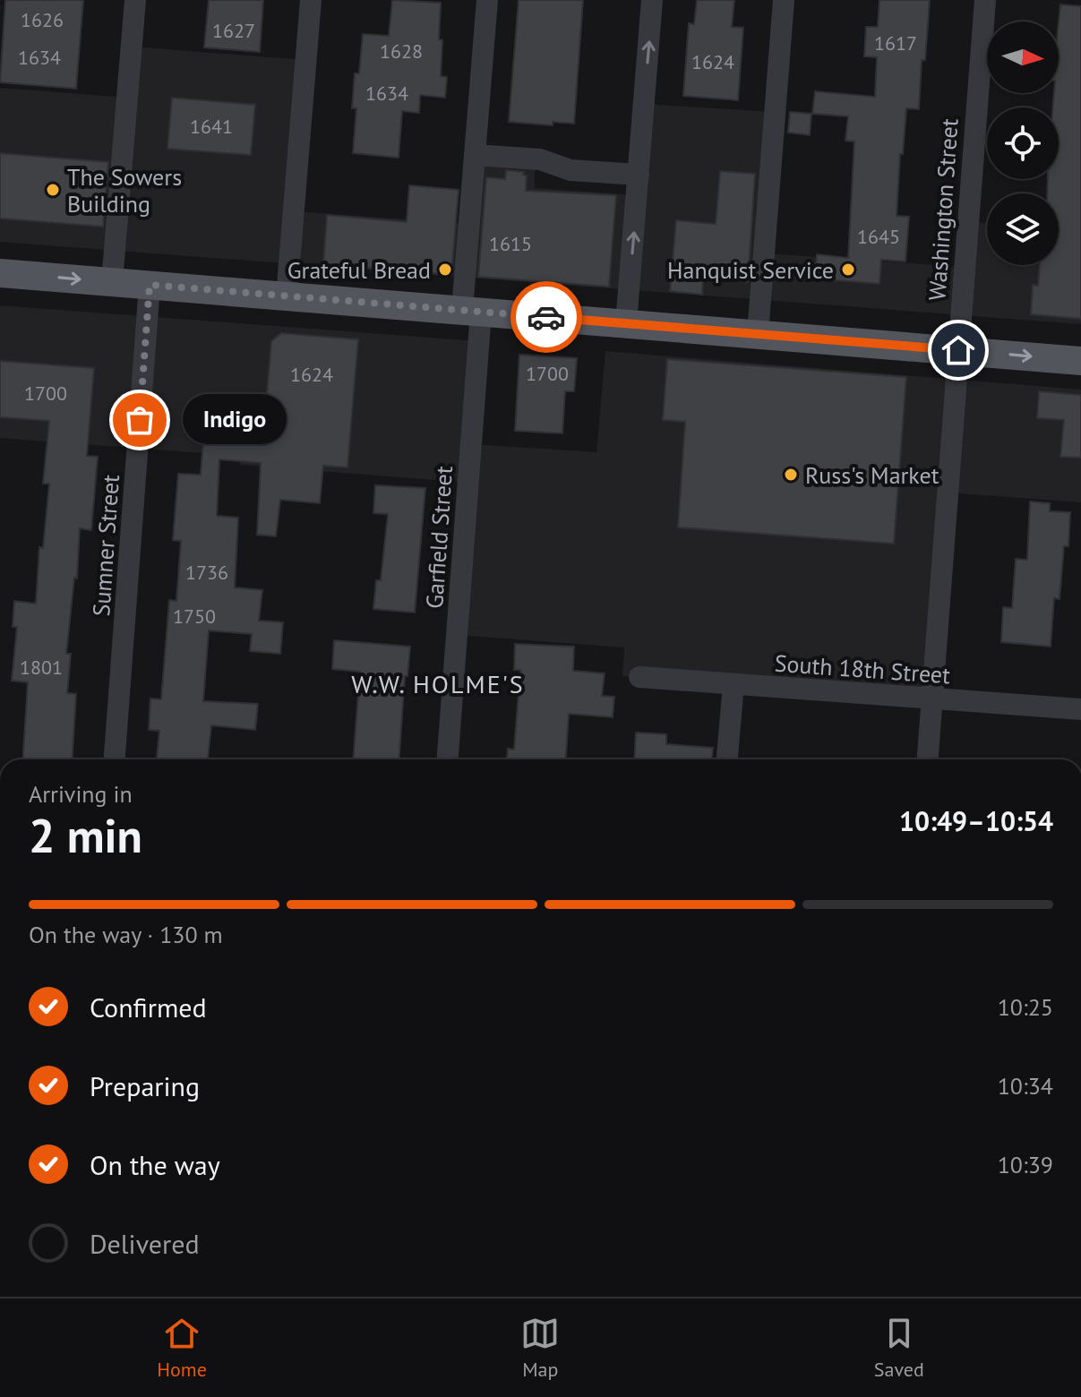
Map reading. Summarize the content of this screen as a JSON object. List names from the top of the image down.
{
  "streets": {
    "street": [
      "Washington Street",
      "Garfield Street",
      "Sumner Street",
      "South 18th Street"
    ]
  },
  "crossings": [
    ["Washington Street", "South 18th Street"]
  ],
  "districts": ["W.W. HOLME'S"],
  "places": [
    "The Sowers Building",
    "Grateful Bread",
    "Hanquist Service",
    "Indigo",
    "Russ's Market"
  ],
  "house_numbers": [
    "1626",
    "1627",
    "1617",
    "1628",
    "1634",
    "1624",
    "1634",
    "1641",
    "1645",
    "1615",
    "1700",
    "1624",
    "1700",
    "1736",
    "1750",
    "1801"
  ],
  "north": "right",
  "page": {
    "bubble": "Indigo",
    "heading": ["2 min", "Arriving in", "10:49–10:54"],
    "bar": "On the way · 130 m",
    "list": [
      ["Confirmed", "10:25"],
      ["Preparing", "10:34"],
      ["On the way", "10:39"],
      "Delivered"
    ],
    "tabs": ["Home", "Map", "Saved"]
  }
}
